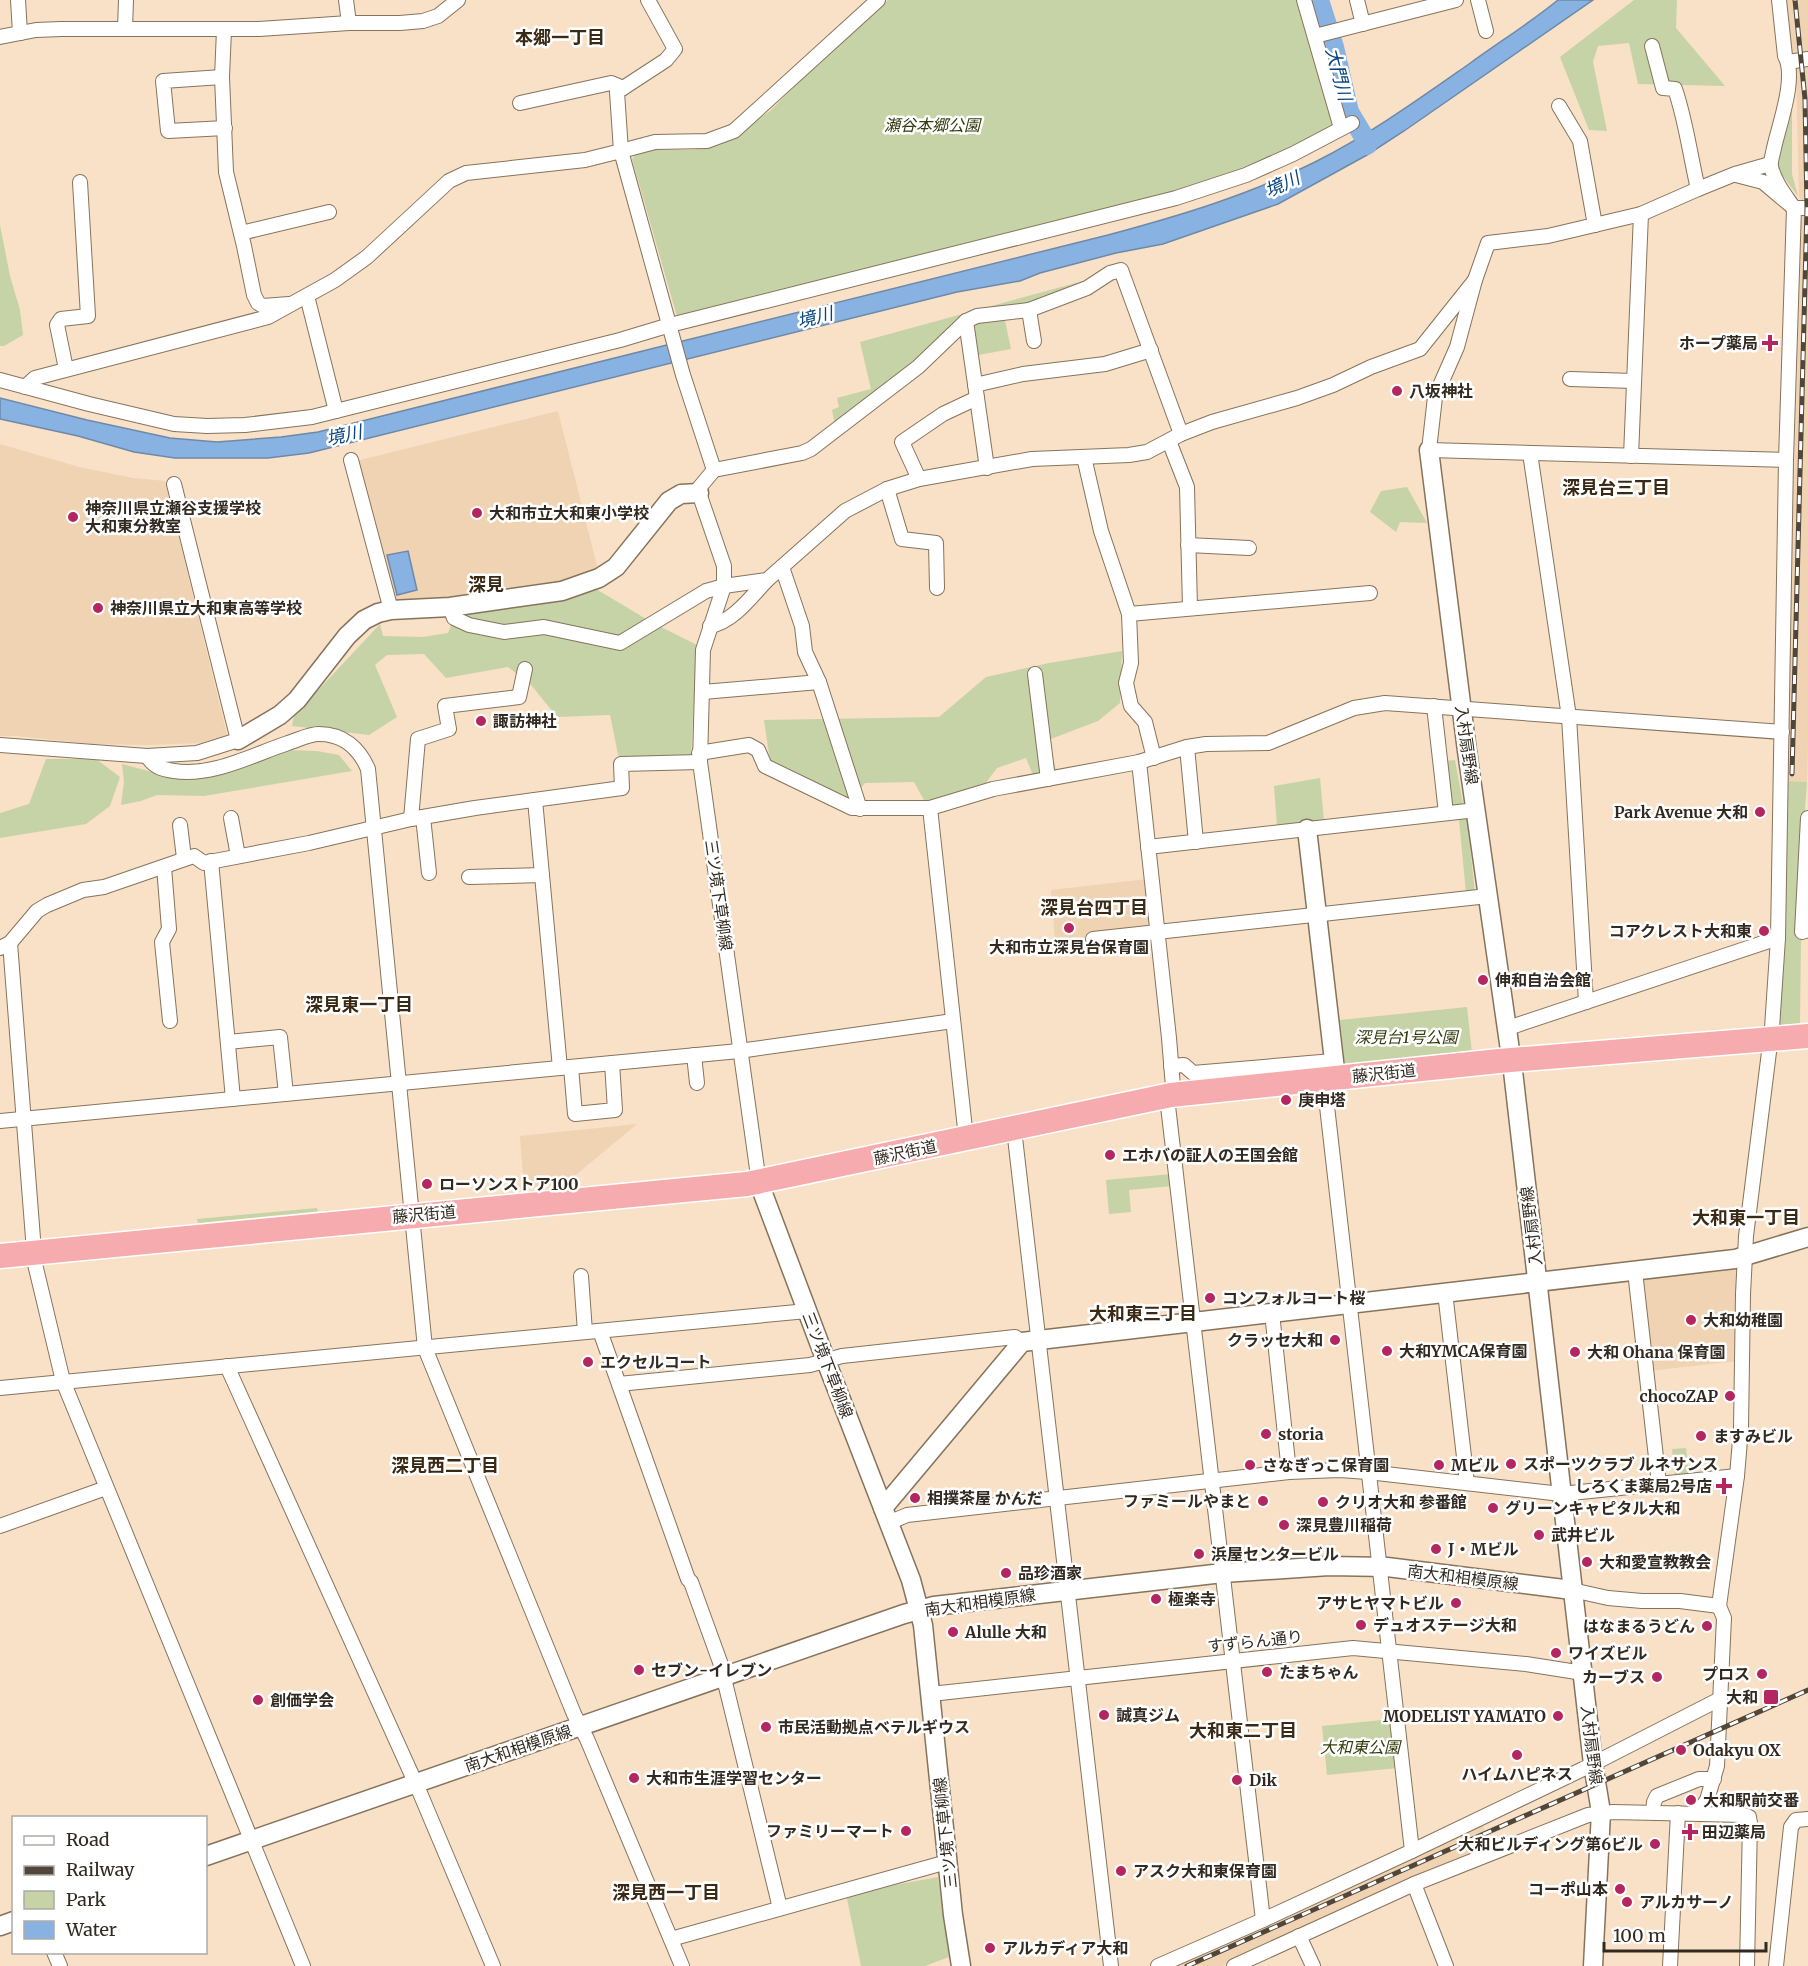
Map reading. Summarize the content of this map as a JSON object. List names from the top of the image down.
{
  "streets": {
    "highway": ["藤沢街道"],
    "street": [
      "入村扇野線",
      "三ツ境下草柳線",
      "南大和相模原線",
      "すずらん通り"
    ]
  },
  "crossings": [
    ["入村扇野線", "藤沢街道"],
    ["入村扇野線", "南大和相模原線"],
    ["入村扇野線", "すずらん通り"],
    ["三ツ境下草柳線", "藤沢街道"],
    ["三ツ境下草柳線", "南大和相模原線"],
    ["三ツ境下草柳線", "すずらん通り"]
  ],
  "districts": [
    "本郷一丁目",
    "深見台三丁目",
    "深見",
    "深見台四丁目",
    "深見東一丁目",
    "大和東一丁目",
    "大和東三丁目",
    "深見西二丁目",
    "大和東二丁目",
    "深見西一丁目"
  ],
  "water": ["大門川", "境川"],
  "parks": ["瀬谷本郷公園", "深見台1号公園", "大和東公園"],
  "places": {
    "health": ["ホープ薬局", "しろくま薬局2号店", "田辺薬局"],
    "other": [
      "八坂神社",
      "大和市立大和東小学校",
      "神奈川県立瀬谷支援学校 大和東分教室",
      "神奈川県立大和東高等学校",
      "諏訪神社",
      "Park Avenue 大和",
      "大和市立深見台保育園",
      "コアクレスト大和東",
      "伸和自治会館",
      "庚申塔",
      "エホバの証人の王国会館",
      "ローソンストア100",
      "コンフォルコート桜",
      "大和幼稚園",
      "クラッセ大和",
      "大和YMCA保育園",
      "大和 Ohana 保育園",
      "エクセルコート",
      "chocoZAP",
      "storia",
      "ますみビル",
      "スポーツクラブ ルネサンス",
      "さなぎっこ保育園",
      "Mビル",
      "相撲茶屋 かんだ",
      "ファミールやまと",
      "クリオ大和 参番館",
      "グリーンキャピタル大和",
      "深見豊川稲荷",
      "武井ビル",
      "J・Mビル",
      "浜屋センタービル",
      "大和愛宣教教会",
      "品珍酒家",
      "極楽寺",
      "アサヒヤマトビル",
      "デュオステージ大和",
      "はなまるうどん",
      "Alulle 大和",
      "ワイズビル",
      "セブン-イレブン",
      "たまちゃん",
      "プロス",
      "カーブス",
      "創価学会",
      "誠真ジム",
      "MODELIST YAMATO",
      "市民活動拠点ベテルギウス",
      "Odakyu OX",
      "ハイムハピネス",
      "大和市生涯学習センター",
      "Dik",
      "大和駅前交番",
      "ファミリーマート",
      "大和ビルディング第6ビル",
      "アスク大和東保育園",
      "コーポ山本",
      "アルカサーノ",
      "アルカディア大和"
    ],
    "transit": ["大和"]
  },
  "legend": [
    "Road",
    "Railway",
    "Park",
    "Water"
  ],
  "scale_bar": "100 m"
}
